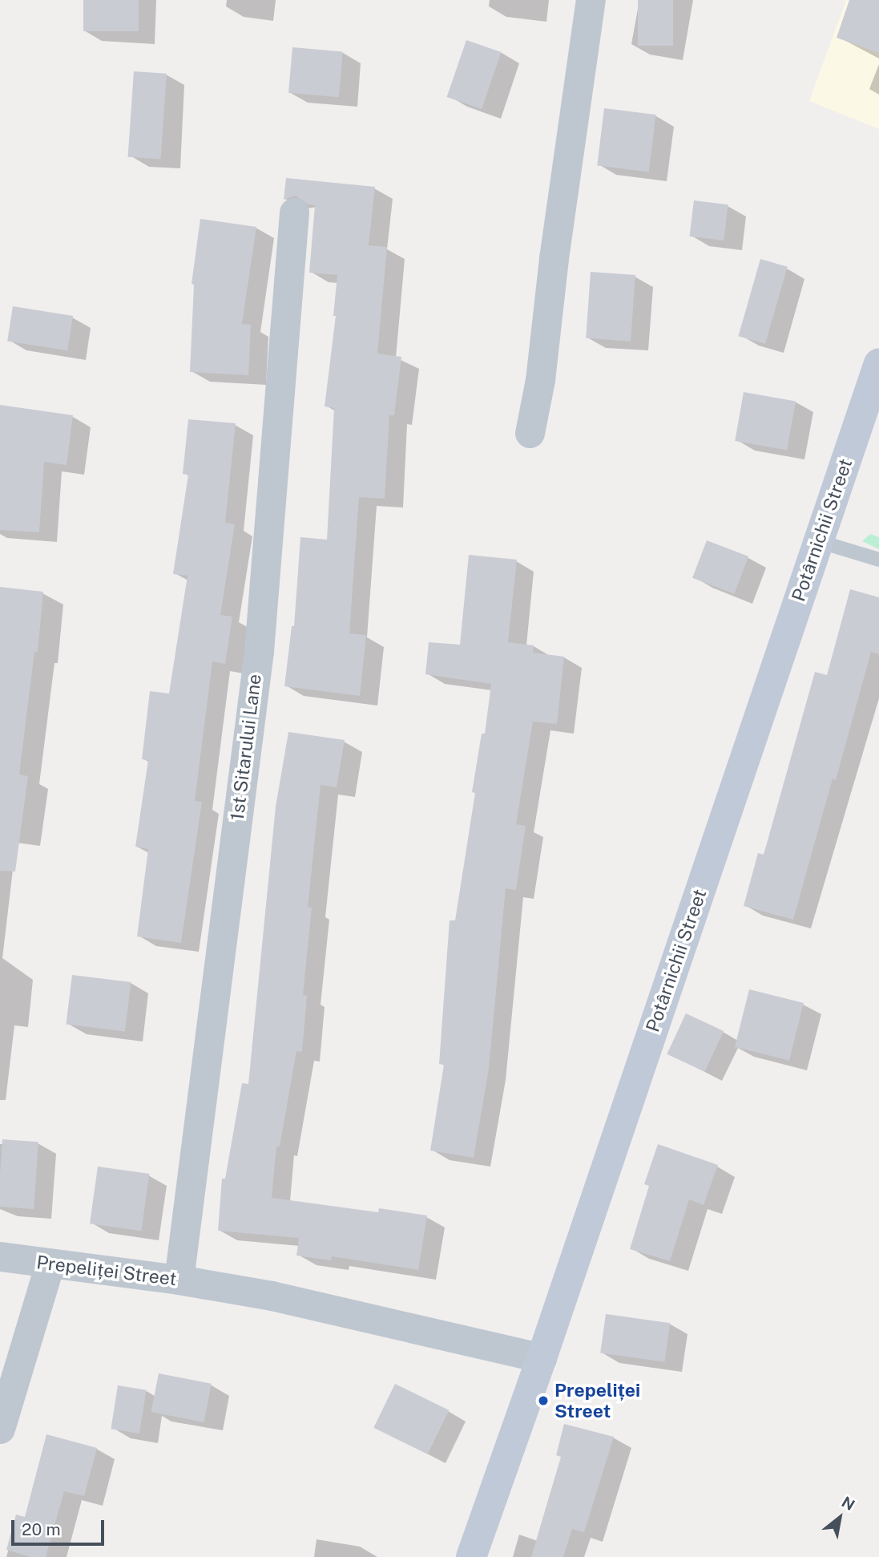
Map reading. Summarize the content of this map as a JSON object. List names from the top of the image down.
{
  "streets": {
    "street": ["Potârnichii Street", "1st Sitarului Lane", "Prepeliței Street"]
  },
  "crossings": [
    ["Potârnichii Street", "Prepeliței Street"],
    ["1st Sitarului Lane", "Prepeliței Street"]
  ],
  "places": ["Prepeliței Street"],
  "scale_bar": "20 m",
  "north": "top right"
}
